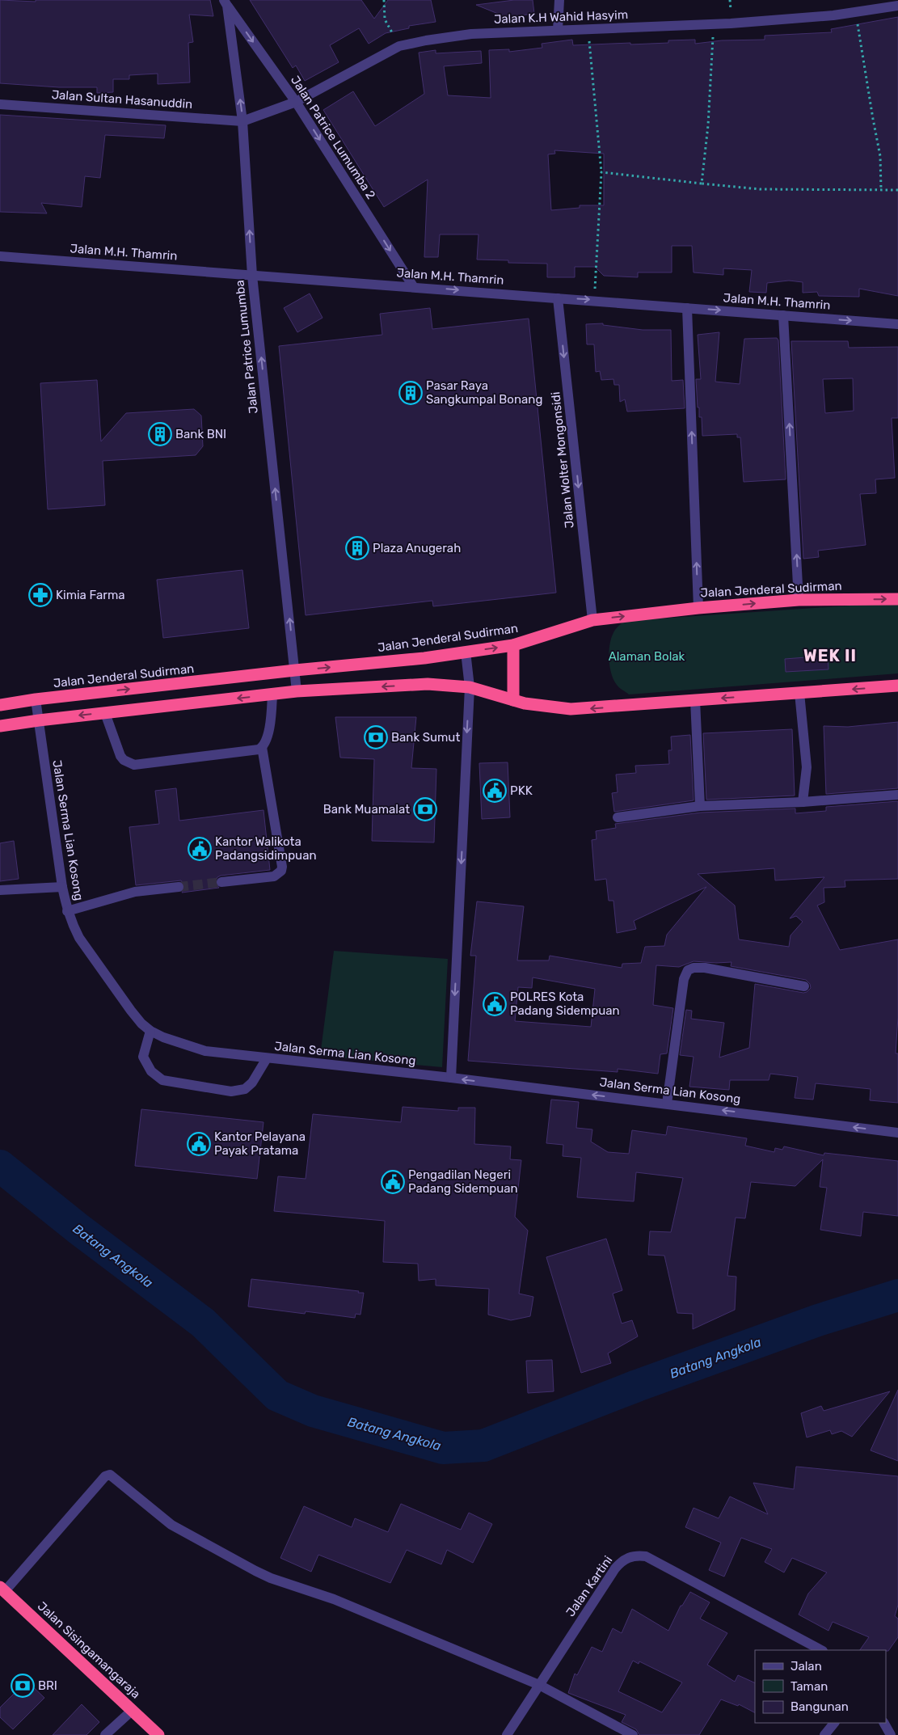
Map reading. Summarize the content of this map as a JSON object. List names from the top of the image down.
{
  "streets": {
    "highway": ["Jalan Jenderal Sudirman", "Jalan Sisingamangaraja"],
    "street": [
      "Jalan K.H Wahid Hasyim",
      "Jalan Sultan Hasanuddin",
      "Jalan Patrice Lumumba 2",
      "Jalan M.H. Thamrin",
      "Jalan Patrice Lumumba",
      "Jalan Wolter Mongonsidi",
      "Jalan Serma Lian Kosong",
      "Jalan Kartini"
    ]
  },
  "crossings": [
    ["Jalan K.H Wahid Hasyim", "Jalan Sultan Hasanuddin"],
    ["Jalan K.H Wahid Hasyim", "Jalan Patrice Lumumba 2"],
    ["Jalan K.H Wahid Hasyim", "Jalan Patrice Lumumba"],
    ["Jalan Sultan Hasanuddin", "Jalan Patrice Lumumba"],
    ["Jalan Patrice Lumumba 2", "Jalan M.H. Thamrin"],
    ["Jalan Patrice Lumumba 2", "Jalan Patrice Lumumba"],
    ["Jalan M.H. Thamrin", "Jalan Patrice Lumumba"],
    ["Jalan M.H. Thamrin", "Jalan Wolter Mongonsidi"],
    ["Jalan Patrice Lumumba", "Jalan Jenderal Sudirman"],
    ["Jalan Wolter Mongonsidi", "Jalan Jenderal Sudirman"],
    ["Jalan Jenderal Sudirman", "Jalan Serma Lian Kosong"]
  ],
  "one_way": [
    "Jalan Patrice Lumumba 2",
    "Jalan M.H. Thamrin",
    "Jalan Patrice Lumumba",
    "Jalan Wolter Mongonsidi",
    "Jalan Serma Lian Kosong"
  ],
  "districts": ["WEK II"],
  "water": ["Batang Angkola"],
  "parks": ["Alaman Bolak"],
  "places": {
    "building": ["Pasar Raya Sangkumpal Bonang", "Bank BNI", "Plaza Anugerah"],
    "pharmacy": ["Kimia Farma"],
    "bank": ["Bank Sumut", "Bank Muamalat", "BRI"],
    "public building": [
      "PKK",
      "Kantor Walikota Padangsidimpuan",
      "POLRES Kota Padang Sidempuan",
      "Kantor Pelayana Payak Pratama",
      "Pengadilan Negeri Padang Sidempuan"
    ]
  },
  "legend": ["Jalan", "Taman", "Bangunan"]
}
